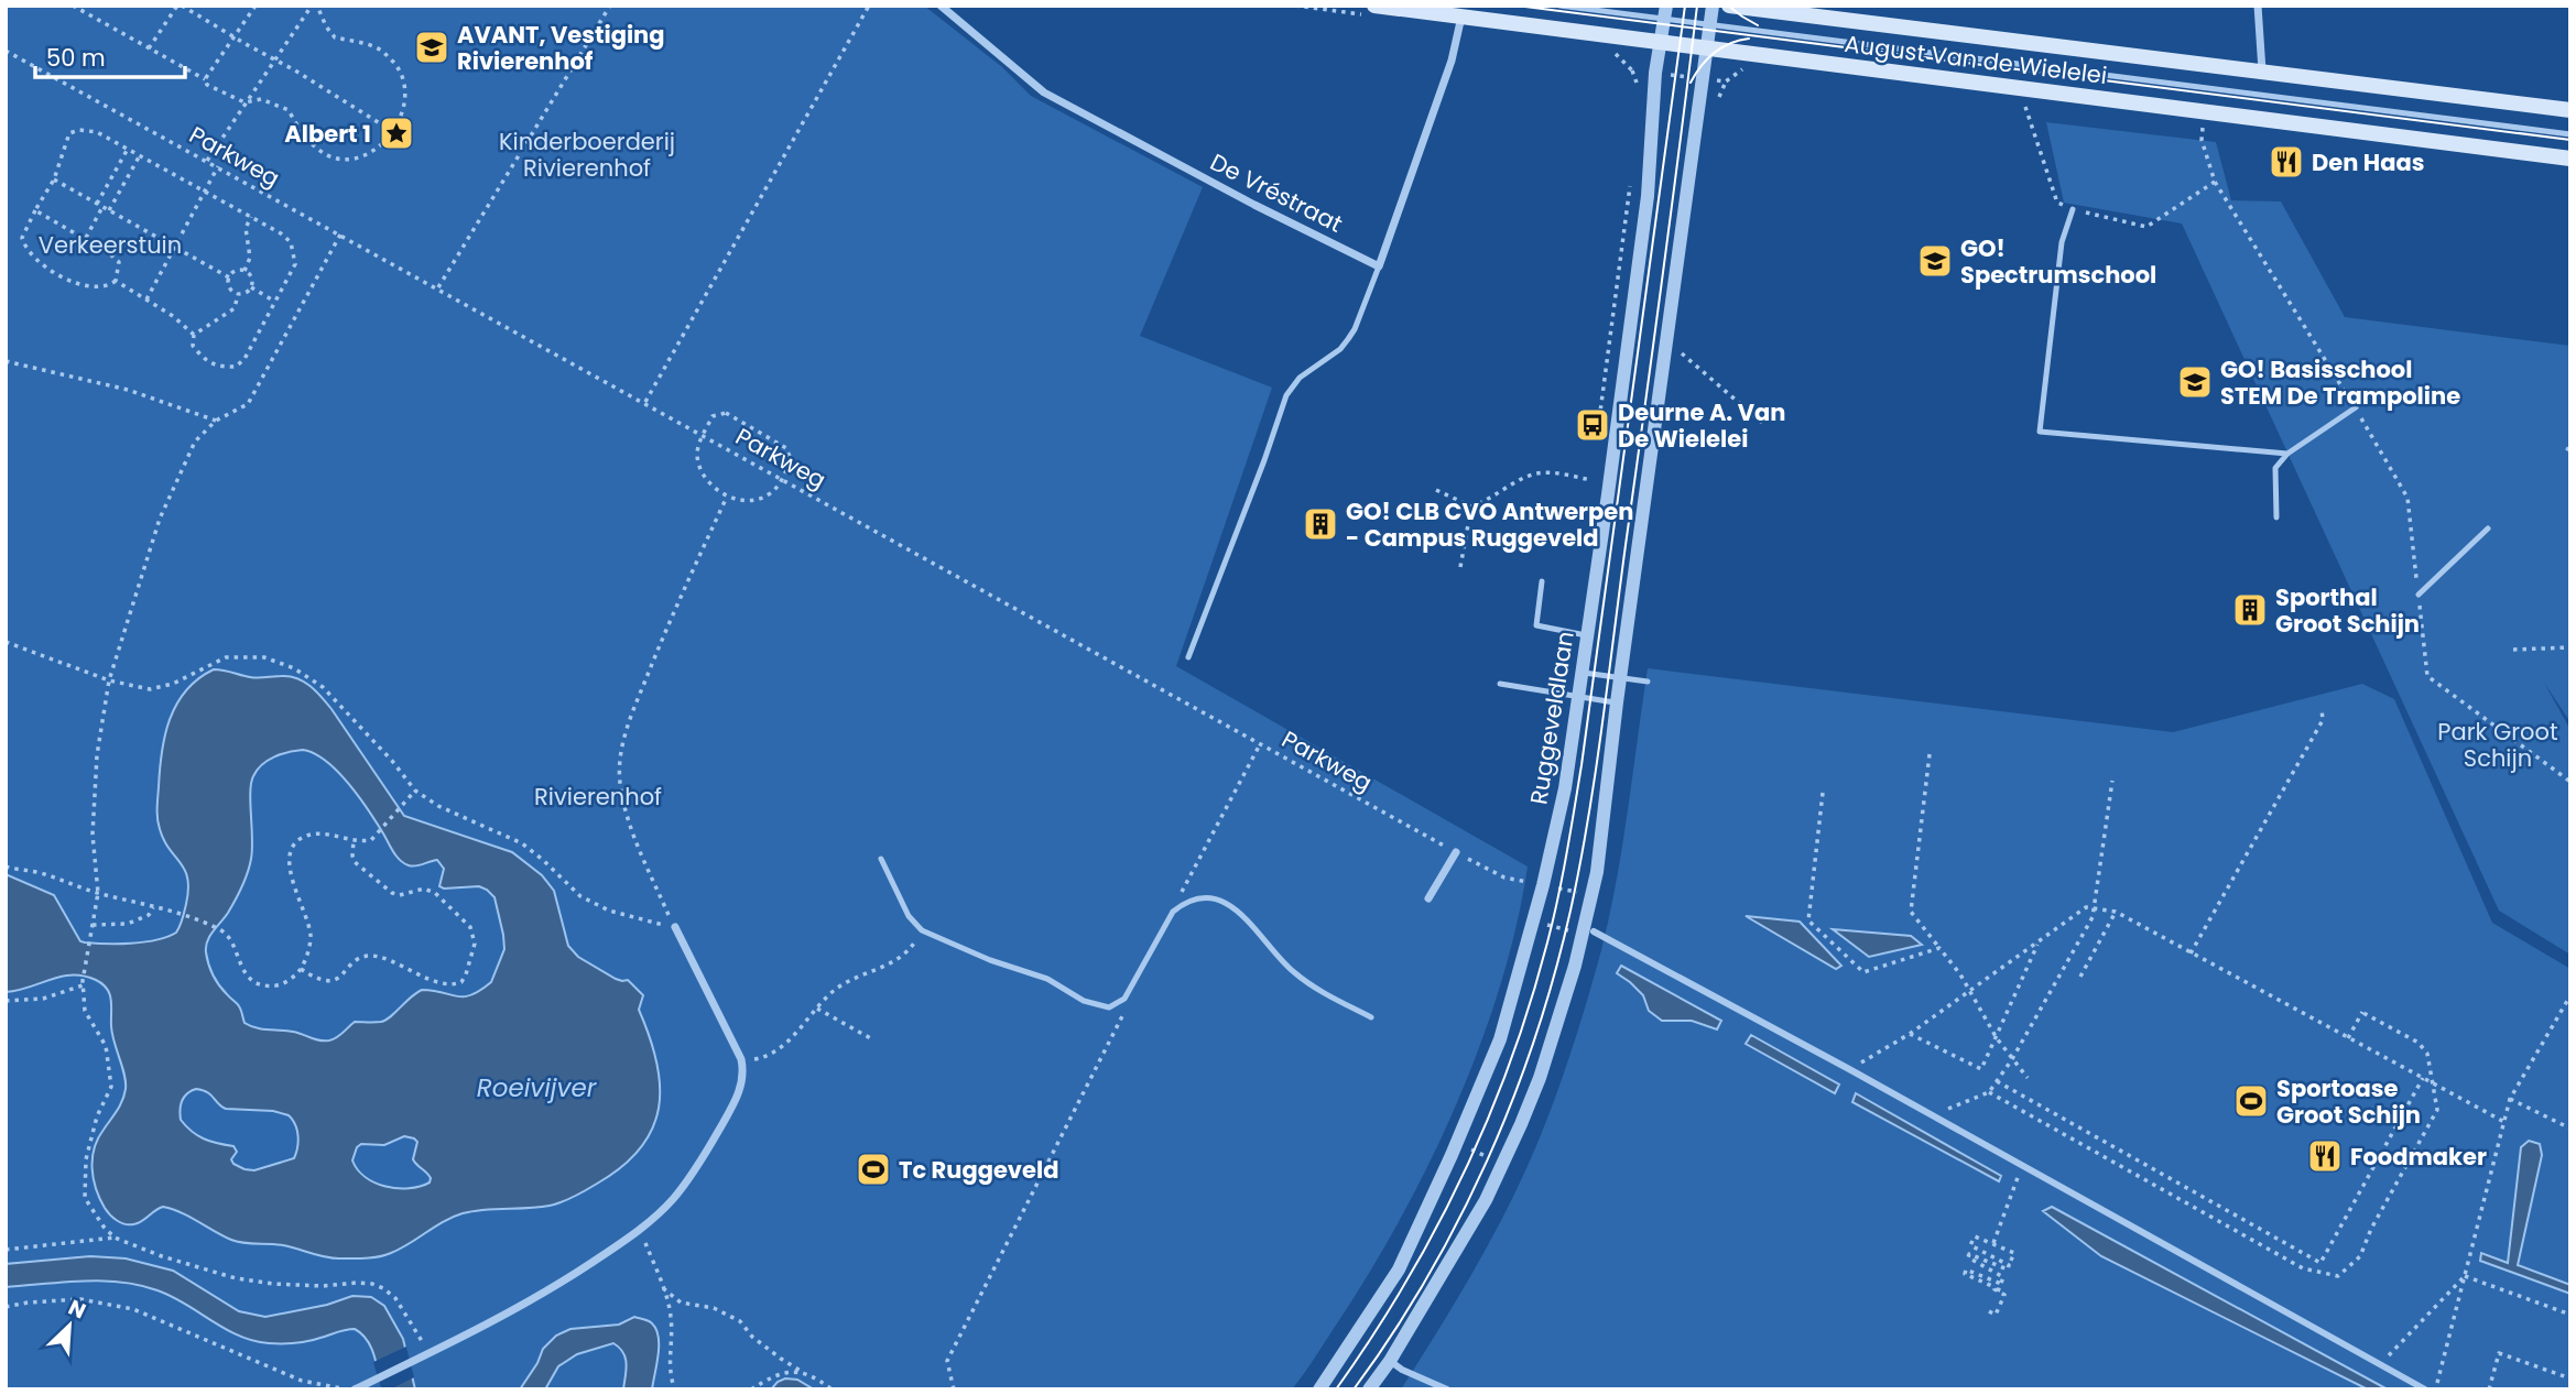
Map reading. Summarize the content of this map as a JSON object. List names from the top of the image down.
{
  "streets": {
    "main road": ["August Van de Wielelei"],
    "street": ["De Vréstraat", "Ruggeveldlaan"],
    "path": ["Parkweg"]
  },
  "crossings": [
    ["August Van de Wielelei", "Ruggeveldlaan"],
    ["Parkweg", "Ruggeveldlaan"]
  ],
  "water": ["Roeivijver"],
  "parks": [
    "Kinderboerderij Rivierenhof",
    "Verkeerstuin",
    "Park Groot Schijn",
    "Rivierenhof"
  ],
  "places": {
    "school or university": ["AVANT, Vestiging Rivierenhof", "GO! Spectrumschool", "GO! Basisschool STEM De Trampoline"],
    "place": ["Albert 1"],
    "restaurant": ["Den Haas", "Foodmaker"],
    "bus stop": ["Deurne A. Van De Wielelei"],
    "building": ["GO! CLB CVO Antwerpen - Campus Ruggeveld", "Sporthal Groot Schijn"],
    "sports": ["Sportoase Groot Schijn", "Tc Ruggeveld"]
  },
  "scale_bar": "50 m",
  "north": "top right"
}
